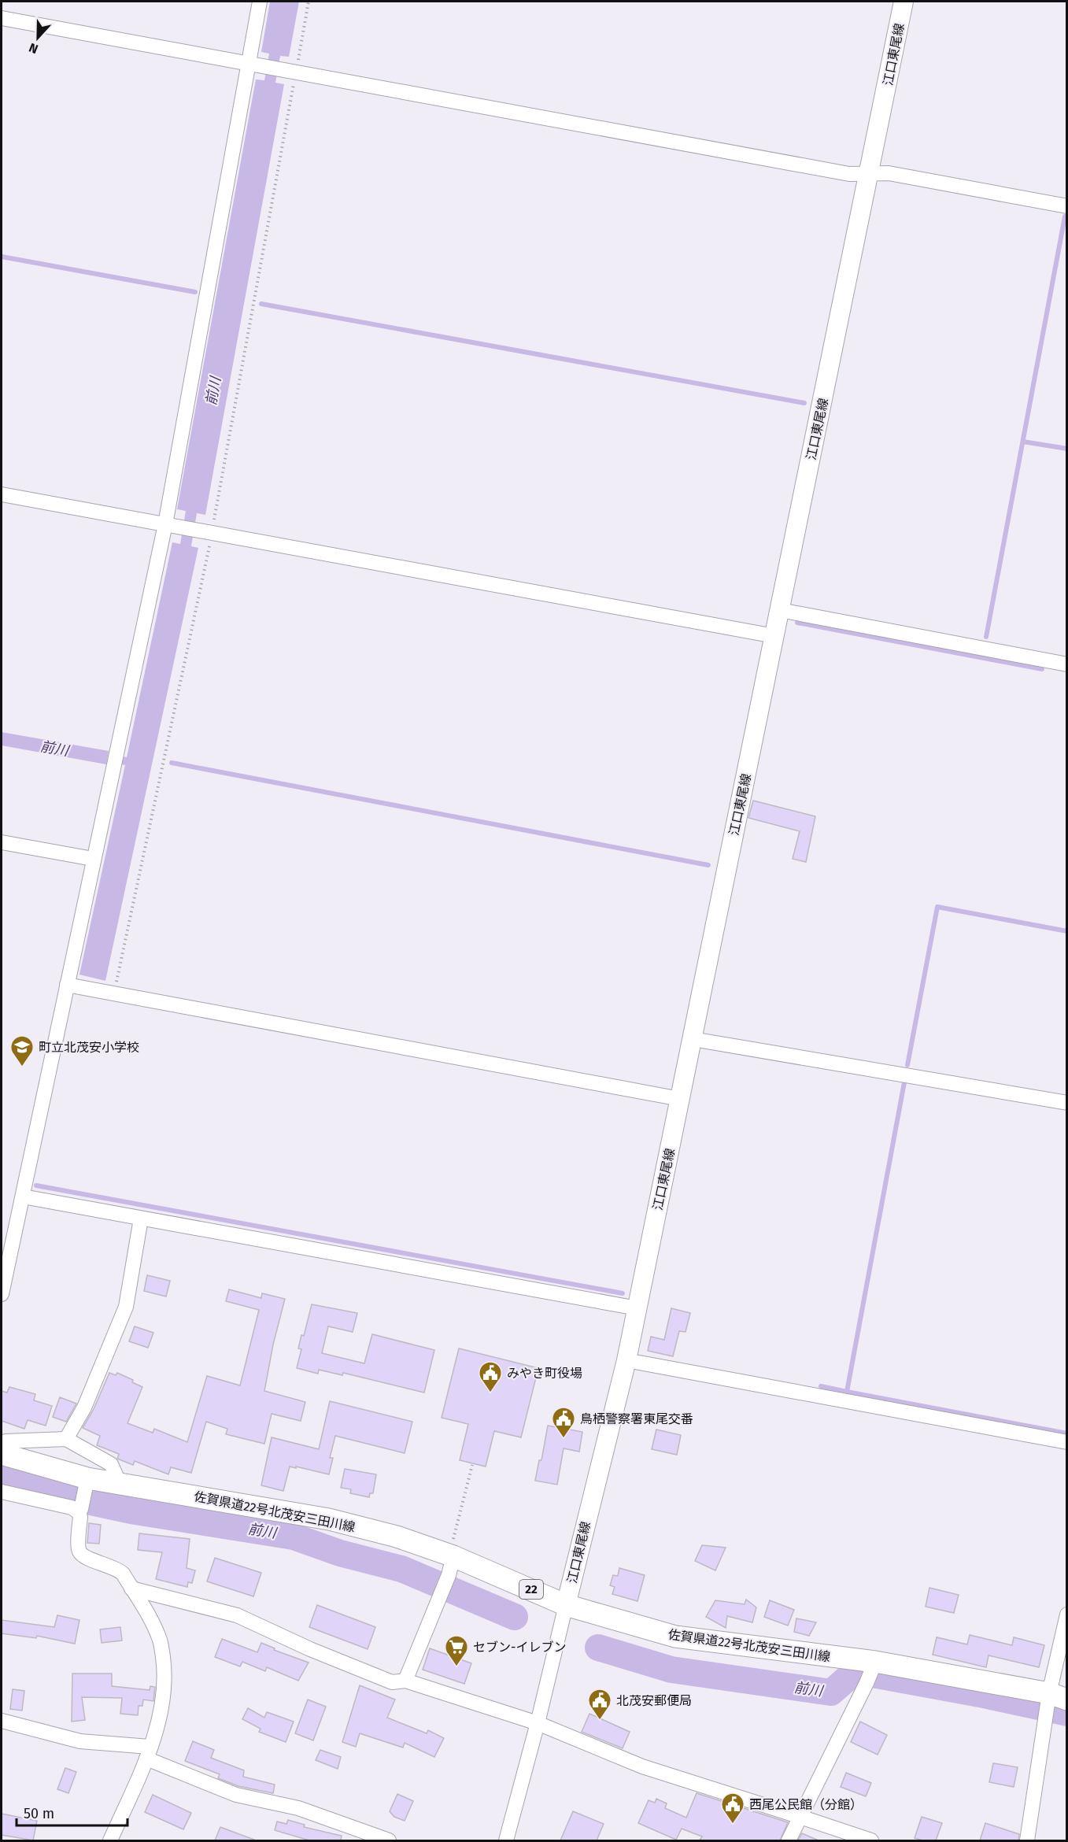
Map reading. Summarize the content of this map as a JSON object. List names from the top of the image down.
{
  "streets": {
    "main road": ["江口東尾線", "佐賀県道22号北茂安三田川線", "22"]
  },
  "crossings": [
    ["江口東尾線", "佐賀県道22号北茂安三田川線"]
  ],
  "water": ["前川"],
  "places": {
    "school or university": ["町立北茂安小学校"],
    "public building": [
      "みやき町役場",
      "鳥栖警察署東尾交番",
      "北茂安郵便局",
      "西尾公民館（分館）"
    ],
    "supermarket": ["セブン-イレブン"]
  },
  "scale_bar": "50 m",
  "north": "bottom"
}
